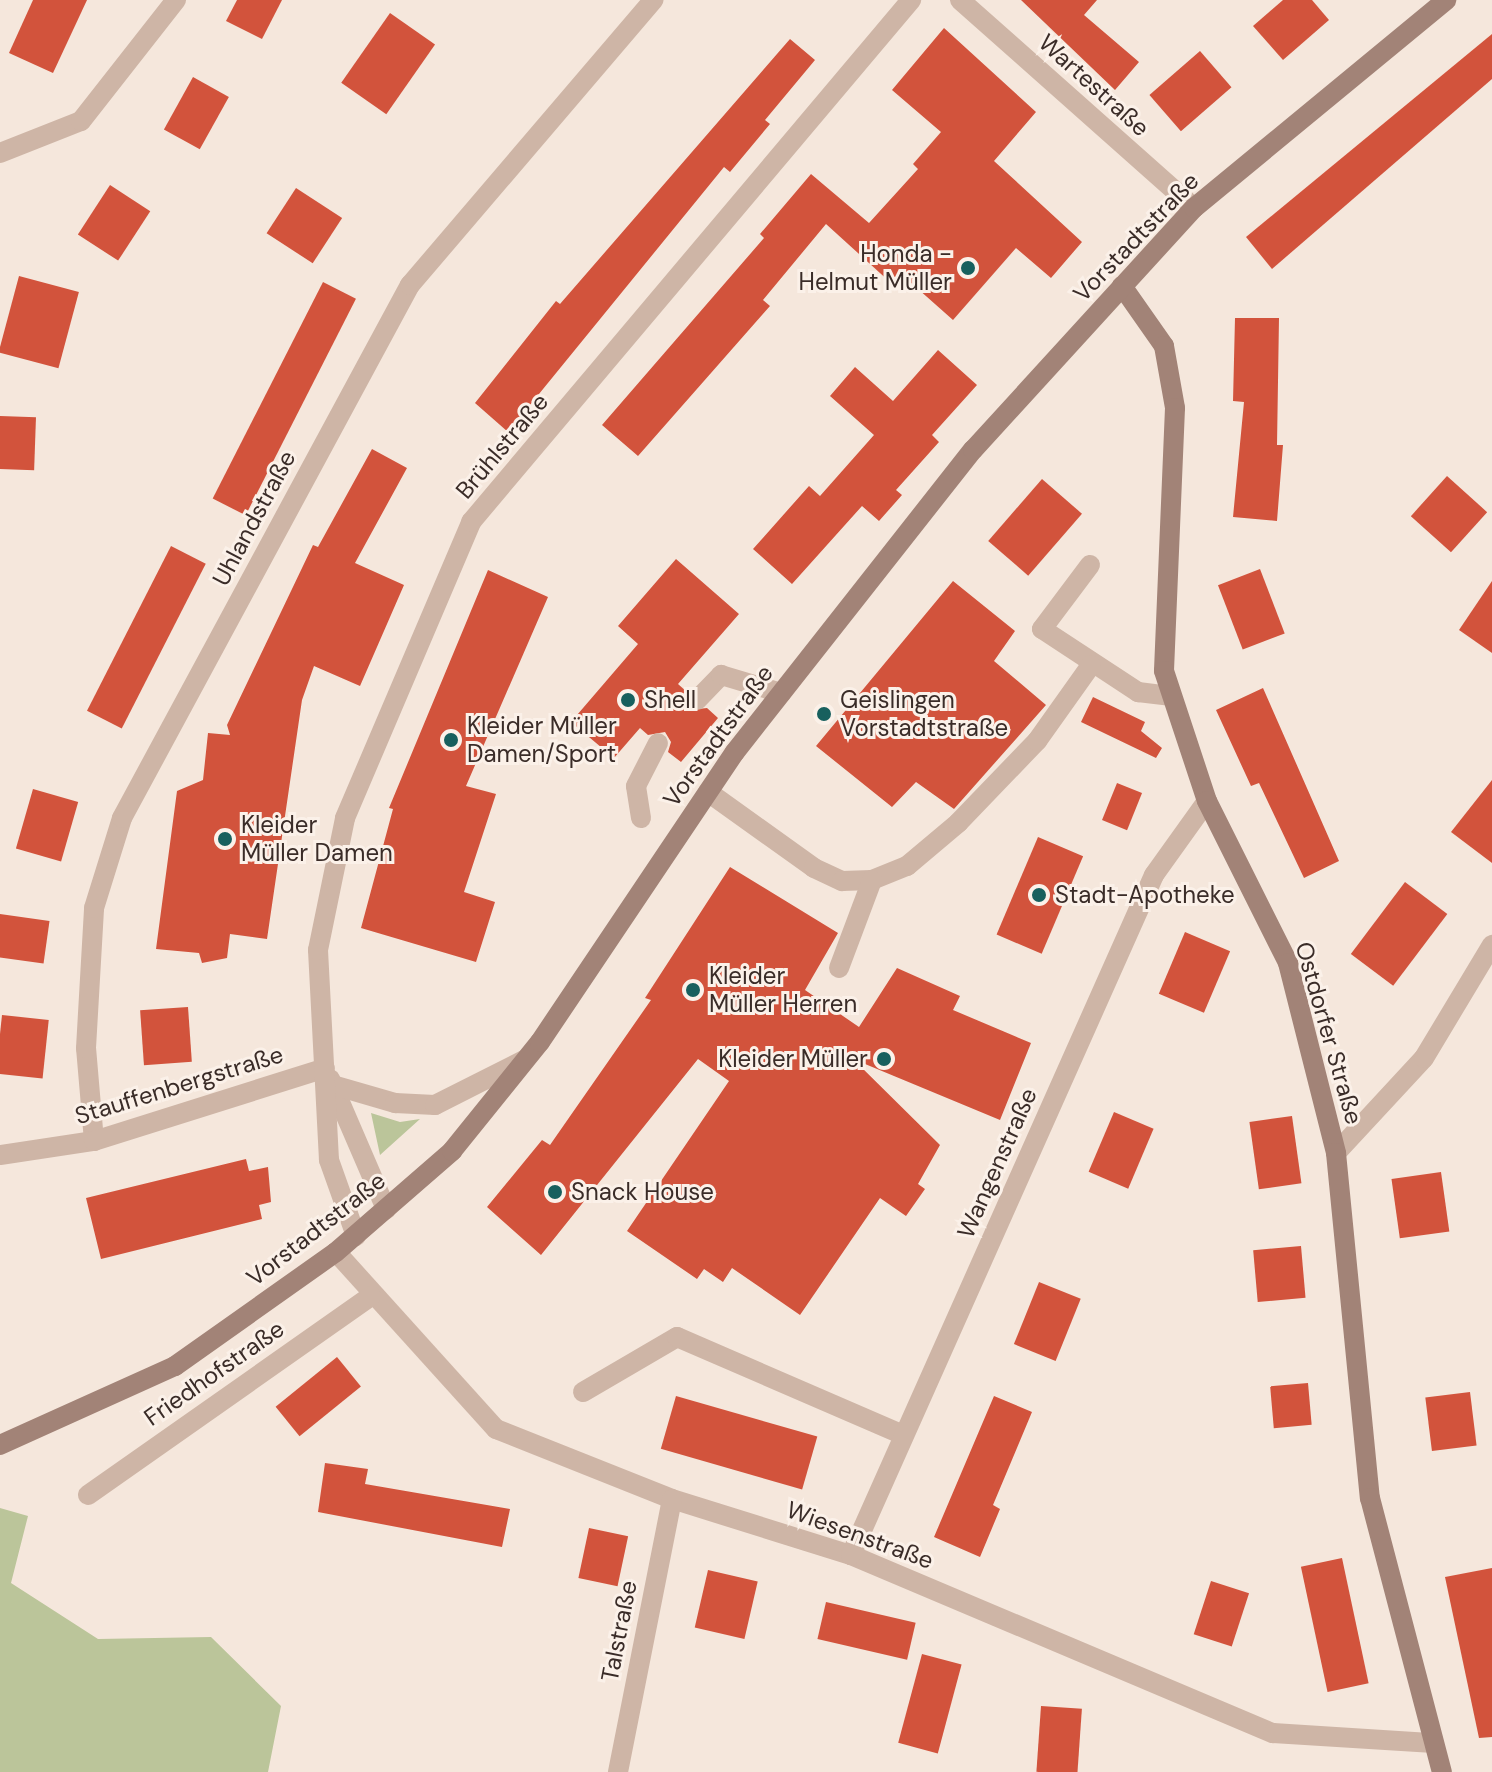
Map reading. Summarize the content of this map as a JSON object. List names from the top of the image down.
{
  "streets": {
    "main road": ["Vorstadtstraße", "Ostdorfer Straße"],
    "street": [
      "Wartestraße",
      "Brühlstraße",
      "Uhlandstraße",
      "Stauffenbergstraße",
      "Wangenstraße",
      "Friedhofstraße",
      "Wiesenstraße",
      "Talstraße"
    ]
  },
  "crossings": [
    ["Wartestraße", "Vorstadtstraße"],
    ["Vorstadtstraße", "Brühlstraße"],
    ["Vorstadtstraße", "Ostdorfer Straße"],
    ["Vorstadtstraße", "Wiesenstraße"],
    ["Brühlstraße", "Stauffenbergstraße"],
    ["Uhlandstraße", "Stauffenbergstraße"],
    ["Ostdorfer Straße", "Wangenstraße"],
    ["Ostdorfer Straße", "Wiesenstraße"],
    ["Wangenstraße", "Wiesenstraße"],
    ["Friedhofstraße", "Wiesenstraße"],
    ["Wiesenstraße", "Talstraße"]
  ],
  "places": [
    "Honda - Helmut Müller",
    "Shell",
    "Geislingen Vorstadtstraße",
    "Kleider Müller Damen/Sport",
    "Kleider Müller Damen",
    "Stadt-Apotheke",
    "Kleider Müller Herren",
    "Kleider Müller",
    "Snack House"
  ]
}
